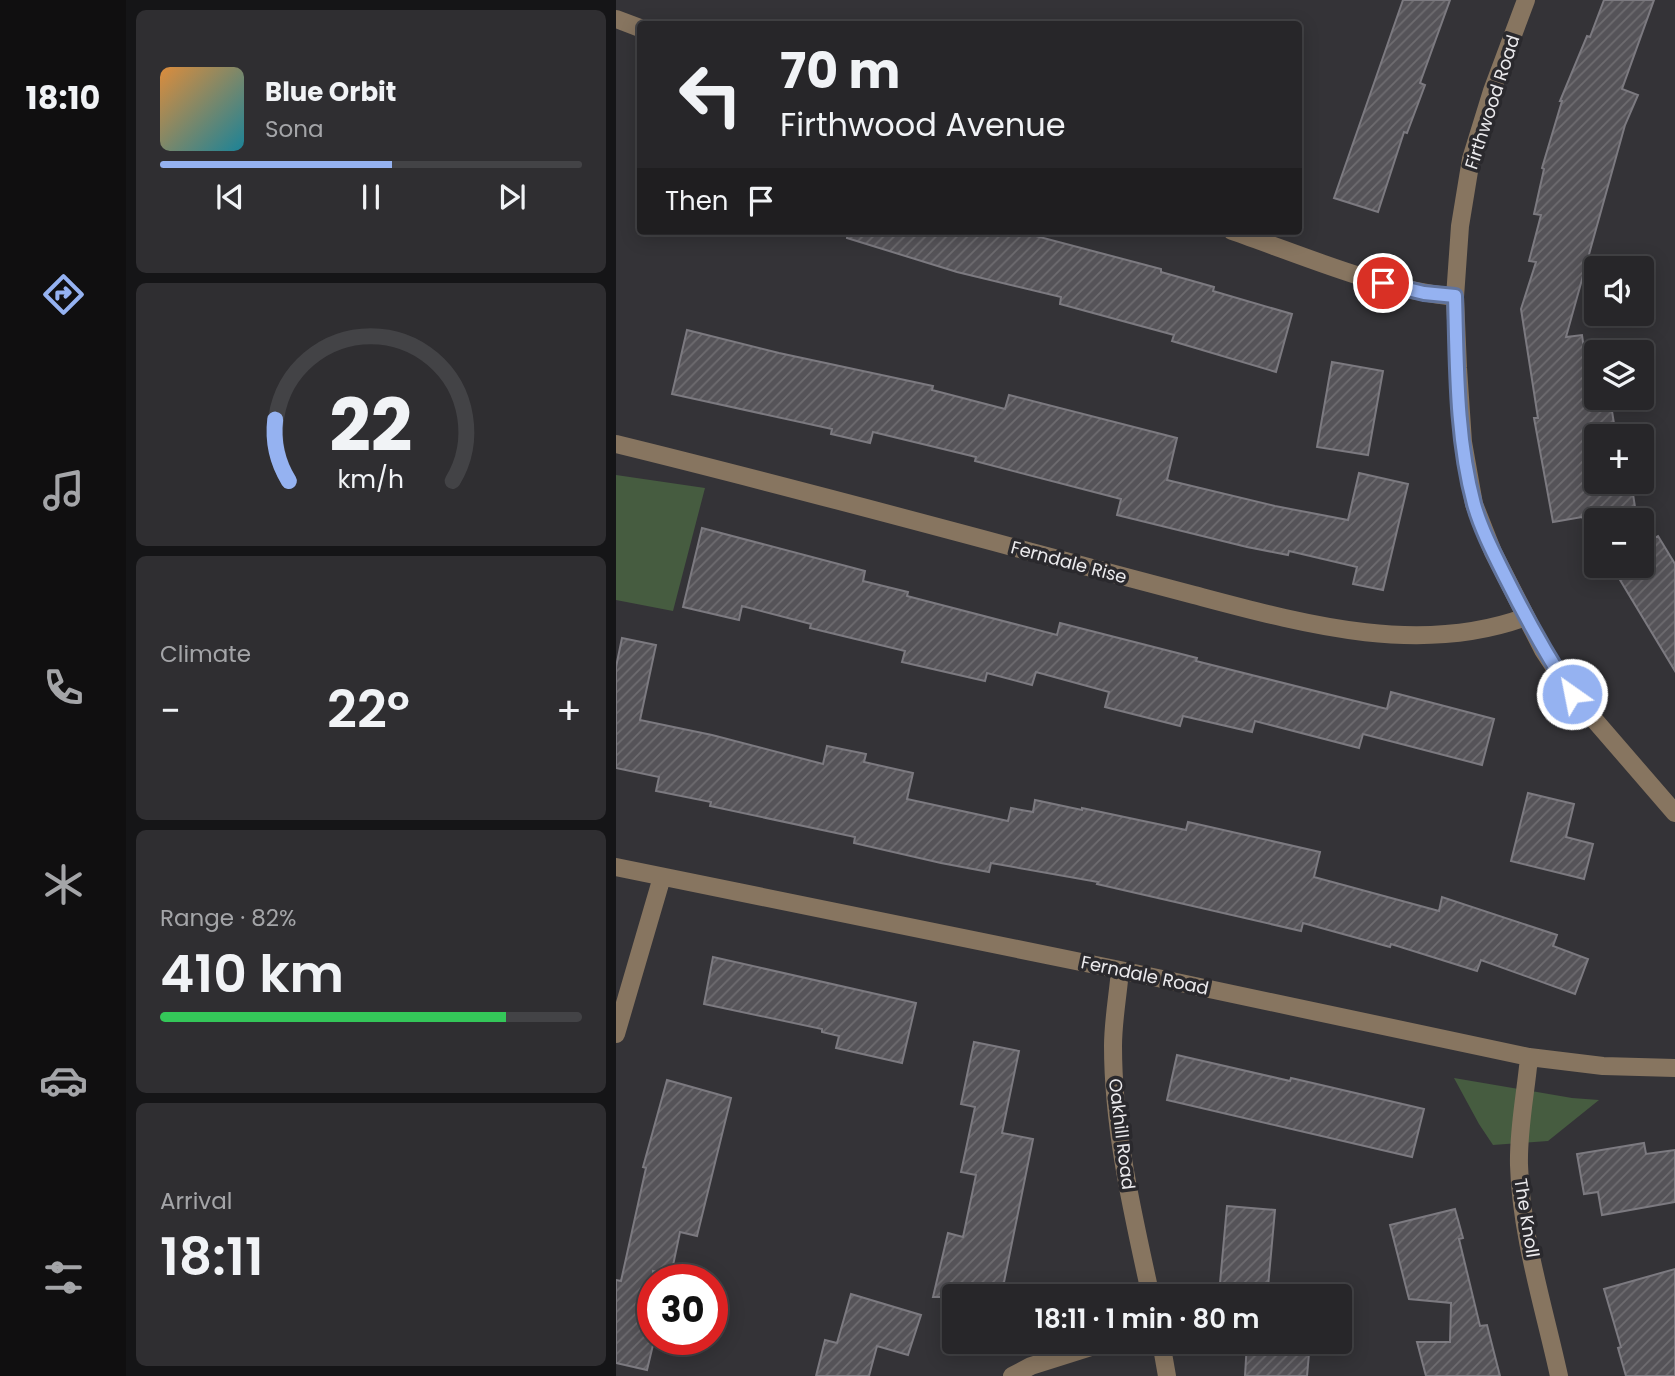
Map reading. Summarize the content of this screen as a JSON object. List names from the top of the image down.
{
  "streets": {
    "street": [
      "Firthwood Road",
      "Ferndale Rise",
      "Ferndale Road",
      "Oakhill Road",
      "The Knoll"
    ]
  },
  "crossings": [
    ["Firthwood Road", "Ferndale Rise"],
    ["Ferndale Road", "Oakhill Road"],
    ["Ferndale Road", "The Knoll"]
  ],
  "page": {
    "tabs": "18:10",
    "turn": ["70 m", "Firthwood Avenue"],
    "song": ["Blue Orbit", "Sona"],
    "then": "Then",
    "map_buttons": ["+", "−"],
    "tile": [
      "Climate",
      ["Range · 82%", "410 km"],
      ["Arrival", "18:11"]
    ],
    "heat": ["−", "22°", "+"],
    "limit": "30",
    "trip": "18:11 · 1 min · 80 m",
    "gauge": ["22", "km/h"]
  }
}
